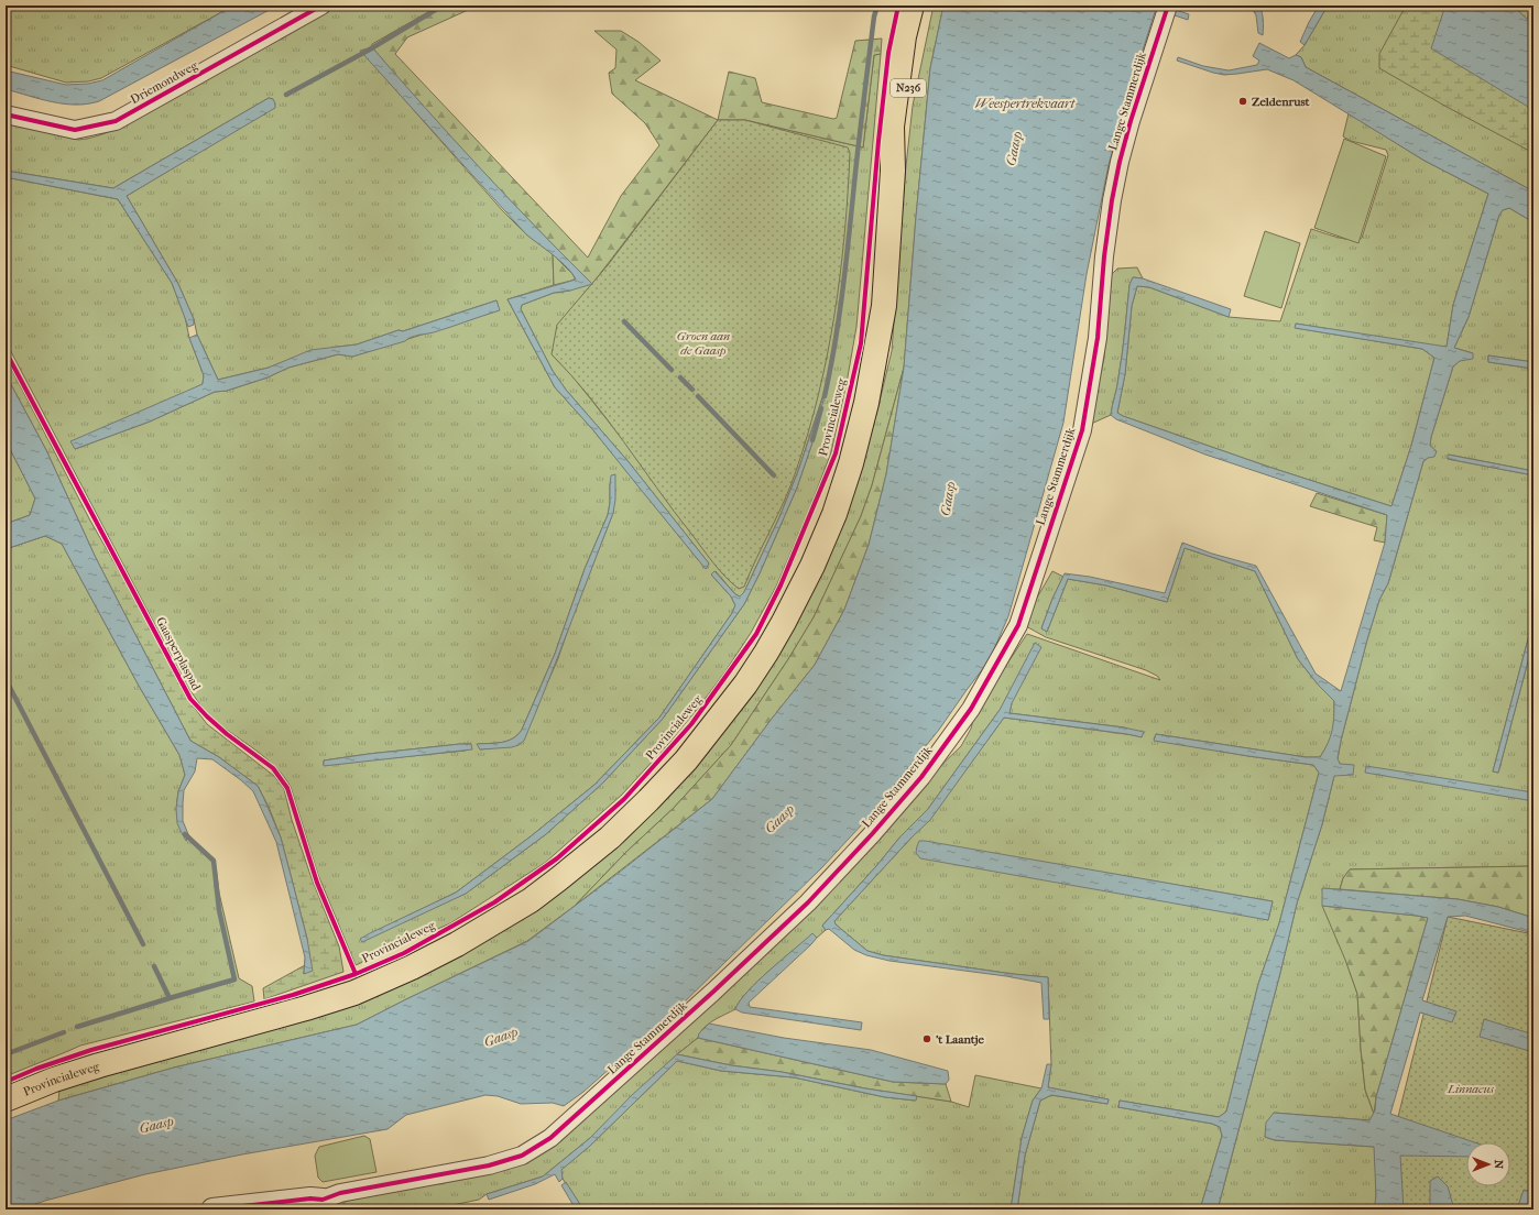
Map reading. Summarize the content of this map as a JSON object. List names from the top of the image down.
{
  "streets": {
    "main road": ["N236", "Provincialeweg"],
    "street": ["Driemondweg", "Lange Stammerdijk"],
    "cycle path": ["Gaasperplaspad"]
  },
  "water": ["Weespertrekvaart", "Gaasp"],
  "parks": ["Groen aan de Gaasp", "Linnaeus"],
  "places": ["Zeldenrust", "'t Laantje"],
  "north": "right"
}
